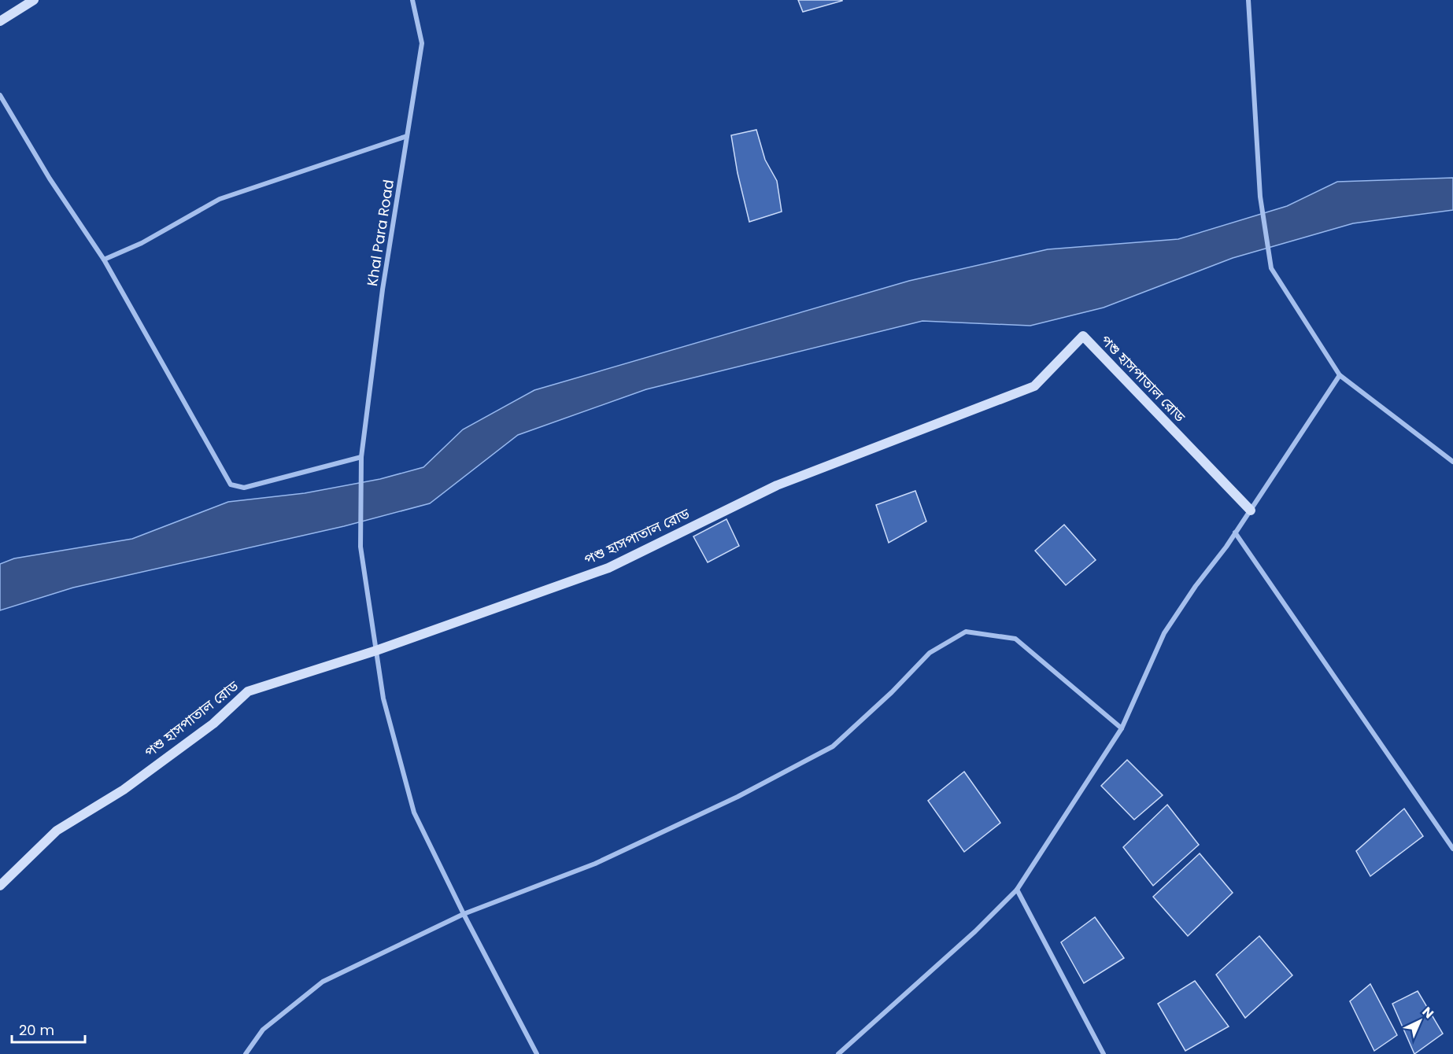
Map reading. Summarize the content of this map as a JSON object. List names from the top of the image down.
{
  "streets": {
    "street": ["Khal Para Road", "পশু হাসপাতাল রোড"]
  },
  "crossings": [
    ["Khal Para Road", "পশু হাসপাতাল রোড"]
  ],
  "scale_bar": "20 m",
  "north": "top right"
}
